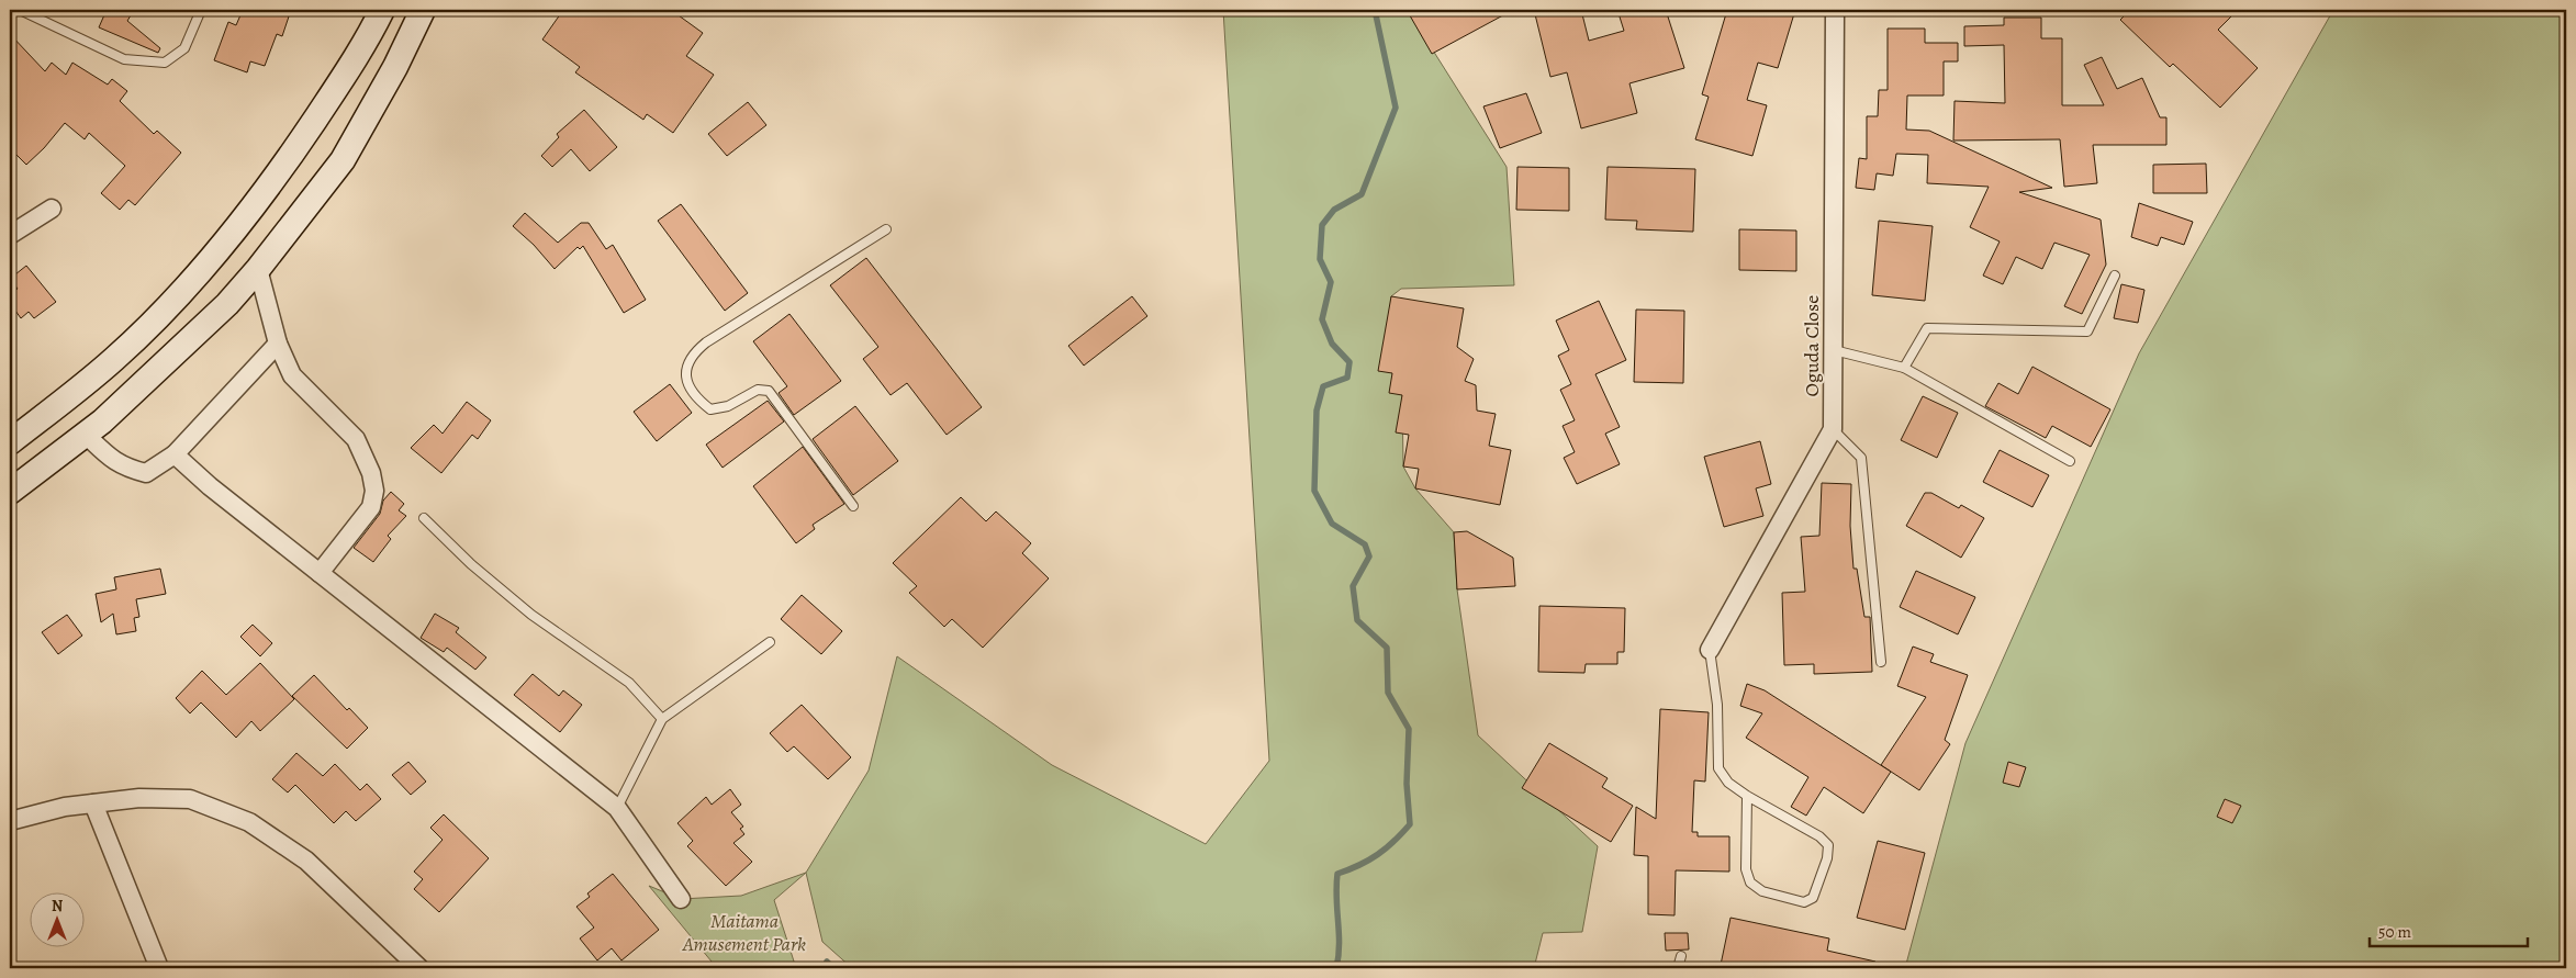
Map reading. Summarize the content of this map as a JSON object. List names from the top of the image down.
{
  "streets": {
    "street": ["Oguda Close"]
  },
  "parks": ["Maitama Amusement Park"],
  "scale_bar": "50 m",
  "north": "top"
}
